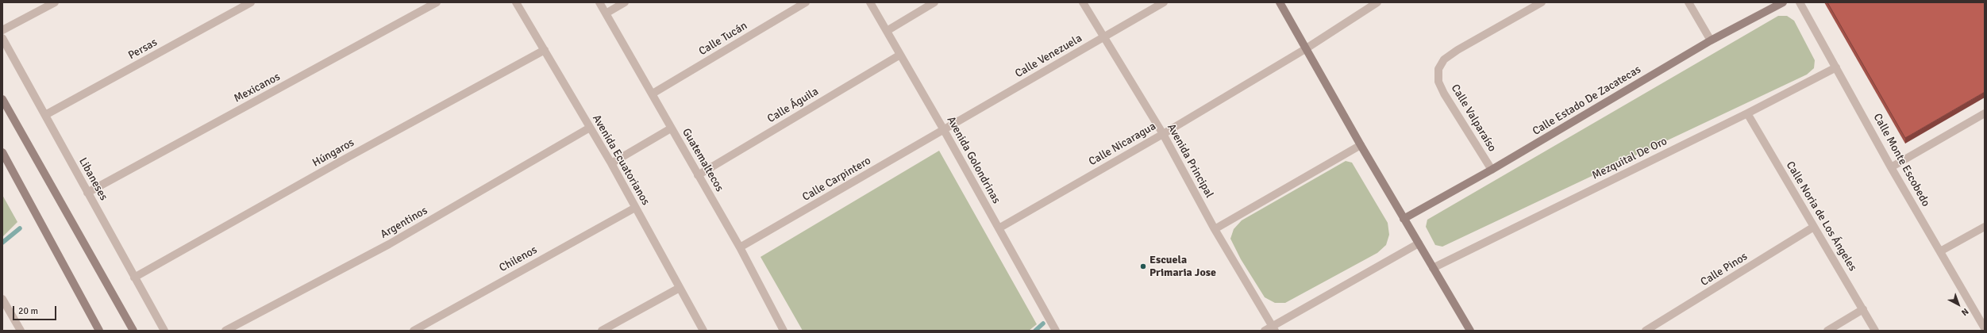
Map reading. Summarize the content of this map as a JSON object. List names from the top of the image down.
{
  "streets": {
    "main road": ["Calle Estado De Zacatecas"],
    "street": [
      "Calle Tucán",
      "Persas",
      "Calle Venezuela",
      "Mexicanos",
      "Calle Águila",
      "Calle Valparaíso",
      "Calle Nicaragua",
      "Húngaros",
      "Mezquital De Oro",
      "Avenida Ecuatorianos",
      "Guatemaltecos",
      "Avenida Golondrinas",
      "Calle Monte Escobedo",
      "Avenida Principal",
      "Libaneses",
      "Calle Carpintero",
      "Calle Noria de Los Ángeles",
      "Argentinos",
      "Chilenos",
      "Calle Pinos"
    ]
  },
  "crossings": [
    ["Calle Tucán", "Guatemaltecos"],
    ["Persas", "Libaneses"],
    ["Calle Venezuela", "Avenida Golondrinas"],
    ["Calle Venezuela", "Avenida Principal"],
    ["Calle Venezuela", "Calle Carpintero"],
    ["Mexicanos", "Libaneses"],
    ["Calle Estado De Zacatecas", "Calle Valparaíso"],
    ["Calle Águila", "Guatemaltecos"],
    ["Calle Águila", "Avenida Golondrinas"],
    ["Calle Nicaragua", "Avenida Golondrinas"],
    ["Calle Nicaragua", "Avenida Principal"],
    ["Húngaros", "Avenida Ecuatorianos"],
    ["Húngaros", "Libaneses"],
    ["Mezquital De Oro", "Calle Monte Escobedo"],
    ["Mezquital De Oro", "Calle Noria de Los Ángeles"],
    ["Avenida Ecuatorianos", "Argentinos"],
    ["Avenida Ecuatorianos", "Chilenos"],
    ["Guatemaltecos", "Calle Carpintero"],
    ["Avenida Golondrinas", "Calle Carpintero"],
    ["Calle Noria de Los Ángeles", "Calle Pinos"]
  ],
  "places": ["Escuela Primaria Jose"],
  "scale_bar": "20 m",
  "north": "bottom right"
}
